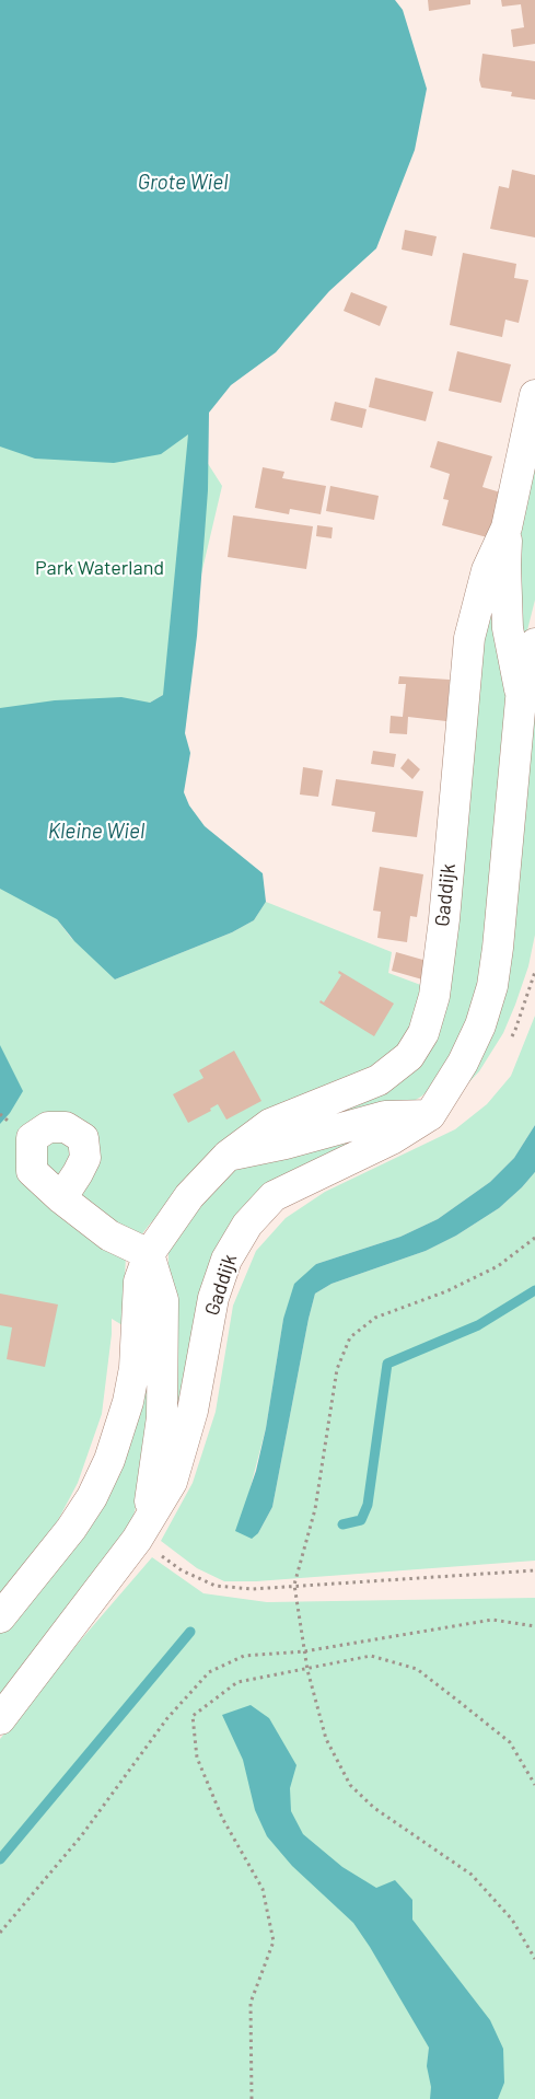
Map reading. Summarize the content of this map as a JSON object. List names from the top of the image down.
{
  "streets": {
    "street": ["Gaddijk"]
  },
  "water": ["Grote Wiel", "Kleine Wiel"],
  "parks": ["Park Waterland"]
}
